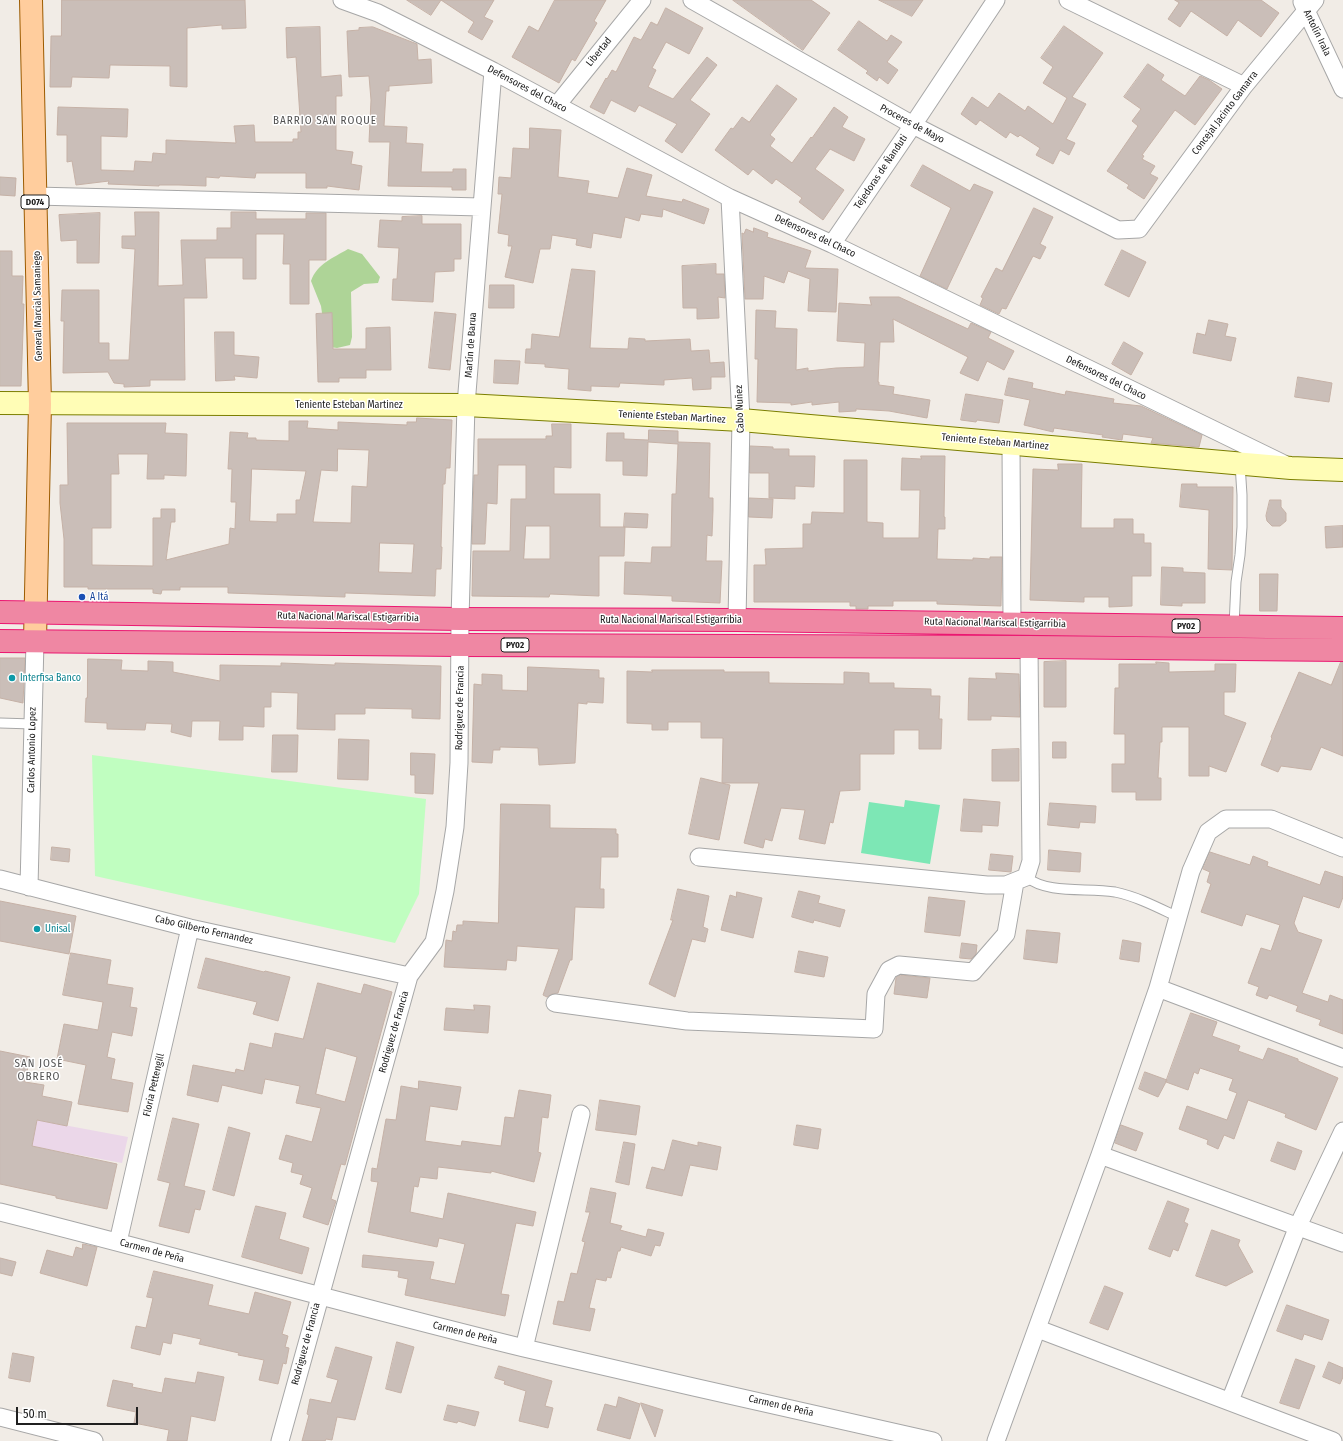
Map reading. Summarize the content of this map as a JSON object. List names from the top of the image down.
{
  "streets": {
    "highway": ["Ruta Nacional Mariscal Estigarribia", "PY02"],
    "main road": ["D074", "General Marcial Samaniego", "Carlos Antonio Lopez"],
    "street": [
      "Antolín Irala",
      "Libertad",
      "Defensores del Chaco",
      "Concejal Jacinto Gamarra",
      "Proceres de Mayo",
      "Tejedoras de Ñanduti",
      "Martín de Barua",
      "Teniente Esteban Martinez",
      "Cabo Nuñez",
      "Rodriguez de Francia",
      "Cabo Gilberto Fernandez",
      "Floria Pettengill",
      "Carmen de Peña"
    ]
  },
  "crossings": [
    ["Antolín Irala", "Concejal Jacinto Gamarra"],
    ["Libertad", "Defensores del Chaco"],
    ["Defensores del Chaco", "Tejedoras de Ñanduti"],
    ["Defensores del Chaco", "Martín de Barua"],
    ["Defensores del Chaco", "Teniente Esteban Martinez"],
    ["Defensores del Chaco", "Cabo Nuñez"],
    ["Concejal Jacinto Gamarra", "Proceres de Mayo"],
    ["Proceres de Mayo", "Tejedoras de Ñanduti"],
    ["General Marcial Samaniego", "Teniente Esteban Martinez"],
    ["General Marcial Samaniego", "Ruta Nacional Mariscal Estigarribia"],
    ["General Marcial Samaniego", "Carlos Antonio Lopez"],
    ["Martín de Barua", "Teniente Esteban Martinez"],
    ["Martín de Barua", "Ruta Nacional Mariscal Estigarribia"],
    ["Martín de Barua", "Rodriguez de Francia"],
    ["Teniente Esteban Martinez", "Cabo Nuñez"],
    ["Cabo Nuñez", "Ruta Nacional Mariscal Estigarribia"],
    ["Ruta Nacional Mariscal Estigarribia", "Rodriguez de Francia"],
    ["Ruta Nacional Mariscal Estigarribia", "Carlos Antonio Lopez"],
    ["PY02", "Rodriguez de Francia"],
    ["PY02", "Carlos Antonio Lopez"],
    ["Rodriguez de Francia", "Cabo Gilberto Fernandez"],
    ["Rodriguez de Francia", "Carmen de Peña"],
    ["Carlos Antonio Lopez", "Cabo Gilberto Fernandez"],
    ["Cabo Gilberto Fernandez", "Floria Pettengill"],
    ["Floria Pettengill", "Carmen de Peña"]
  ],
  "districts": ["BARRIO SAN ROQUE", "SAN JOSÉ OBRERO"],
  "places": ["A Itá", "Interfisa Banco", "Unisal"],
  "scale_bar": "50 m"
}
